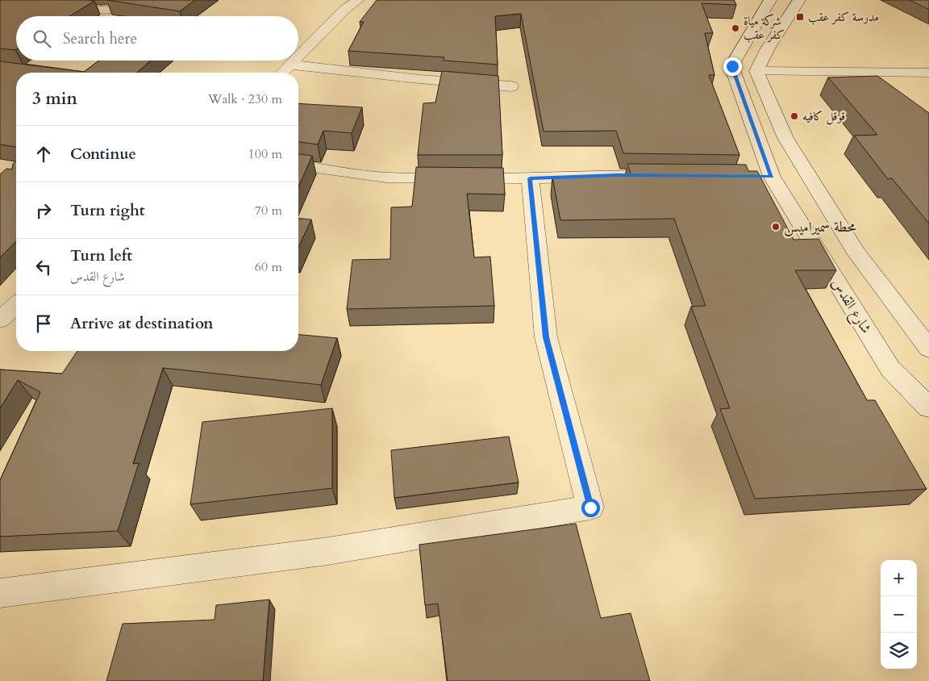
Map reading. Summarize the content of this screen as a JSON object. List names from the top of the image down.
{
  "streets": {
    "street": ["شارع القدس"]
  },
  "places": {
    "transit": ["مدرسة كفر عقب"],
    "other": ["شركة مياة كفر عقب", "قوقل كافيه", "محطة سميراميس"]
  },
  "page": {
    "search": "Search here",
    "heading": ["3 min", "Walk · 230 m"],
    "list": [
      ["Continue", "100 m"],
      ["Turn right", "70 m"],
      ["Turn left", "شارع القدس", "60 m"],
      "Arrive at destination"
    ],
    "map_buttons": ["+", "−"]
  }
}
